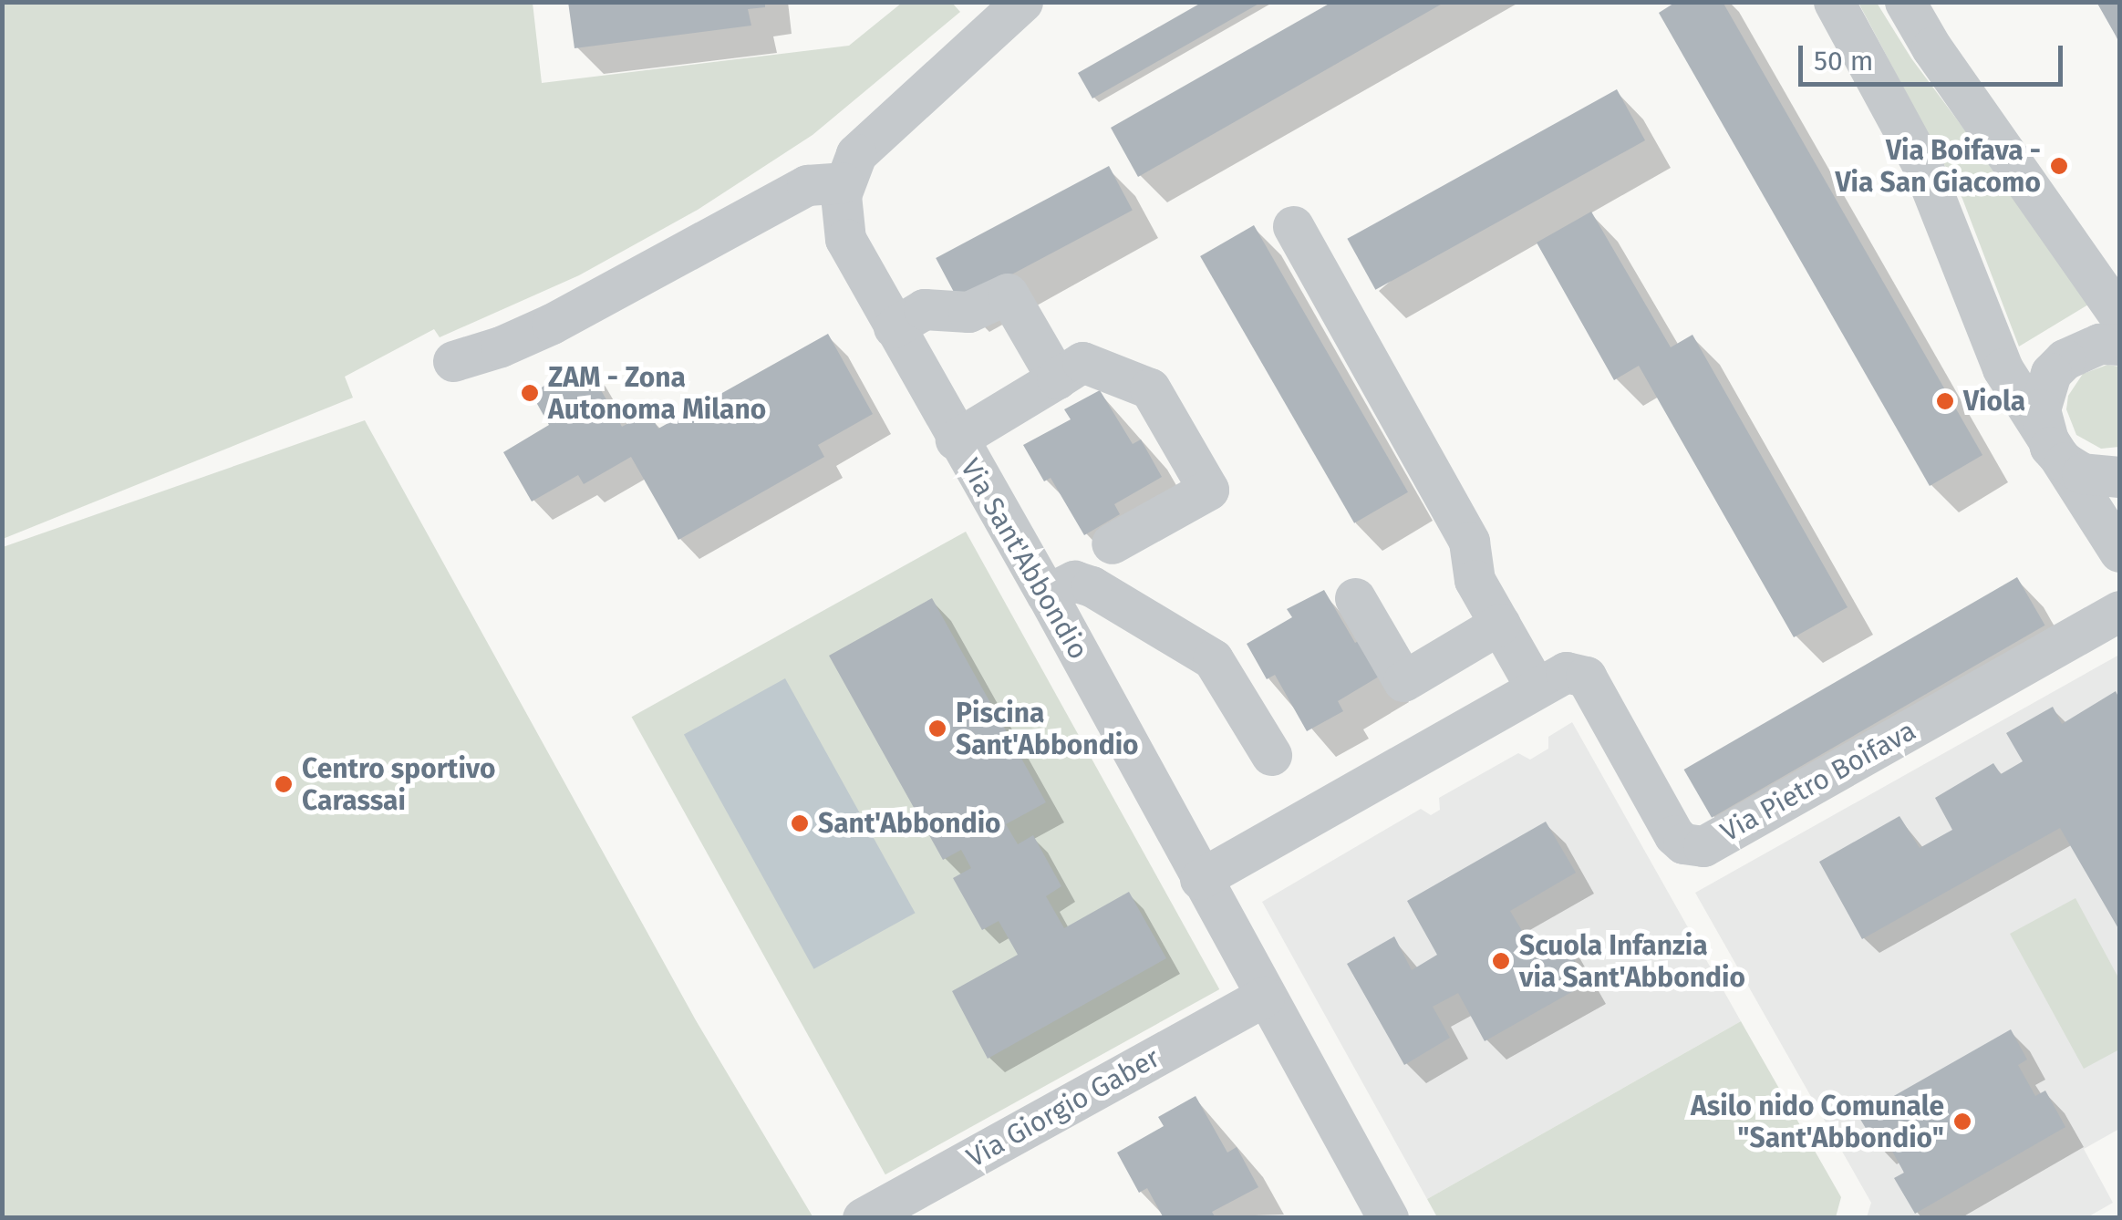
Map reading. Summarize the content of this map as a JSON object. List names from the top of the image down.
{
  "streets": {
    "street": ["Via Sant'Abbondio", "Via Pietro Boifava", "Via Giorgio Gaber"]
  },
  "crossings": [
    ["Via Sant'Abbondio", "Via Pietro Boifava"],
    ["Via Sant'Abbondio", "Via Giorgio Gaber"]
  ],
  "places": [
    "Via Boifava - Via San Giacomo",
    "ZAM - Zona Autonoma Milano",
    "Viola",
    "Piscina Sant'Abbondio",
    "Centro sportivo Carassai",
    "Sant'Abbondio",
    "Scuola Infanzia via Sant'Abbondio",
    "Asilo nido Comunale \"Sant'Abbondio\""
  ],
  "scale_bar": "50 m"
}
